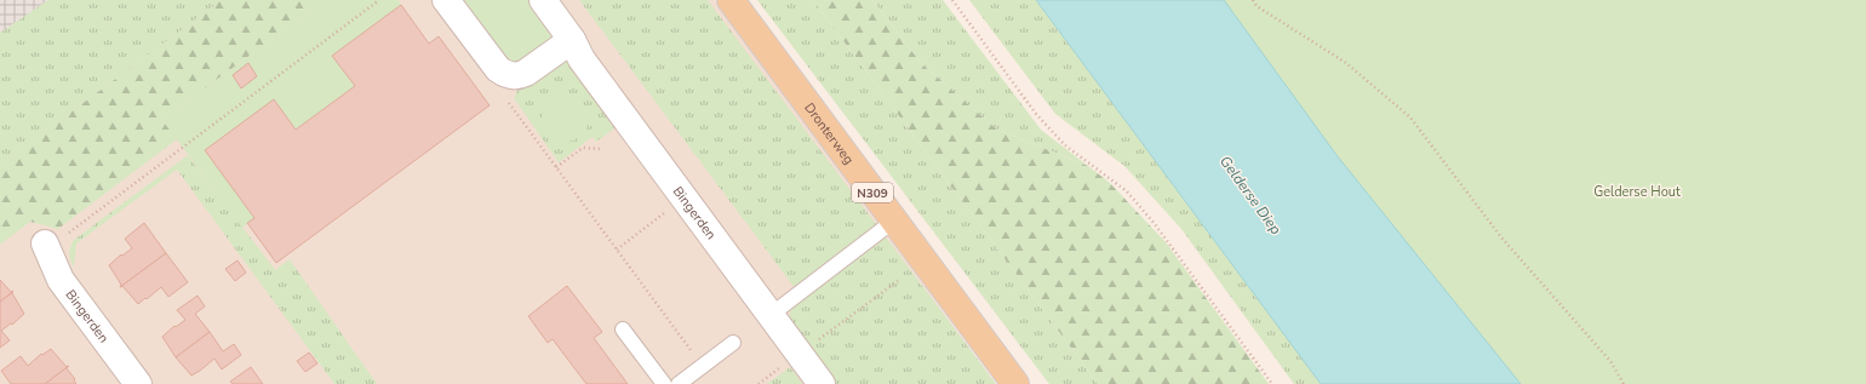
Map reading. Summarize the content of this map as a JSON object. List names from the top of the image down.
{
  "streets": {
    "main road": ["Dronterweg", "N309"],
    "street": ["Bingerden"]
  },
  "water": ["Gelderse Diep"],
  "parks": ["Gelderse Hout"]
}
